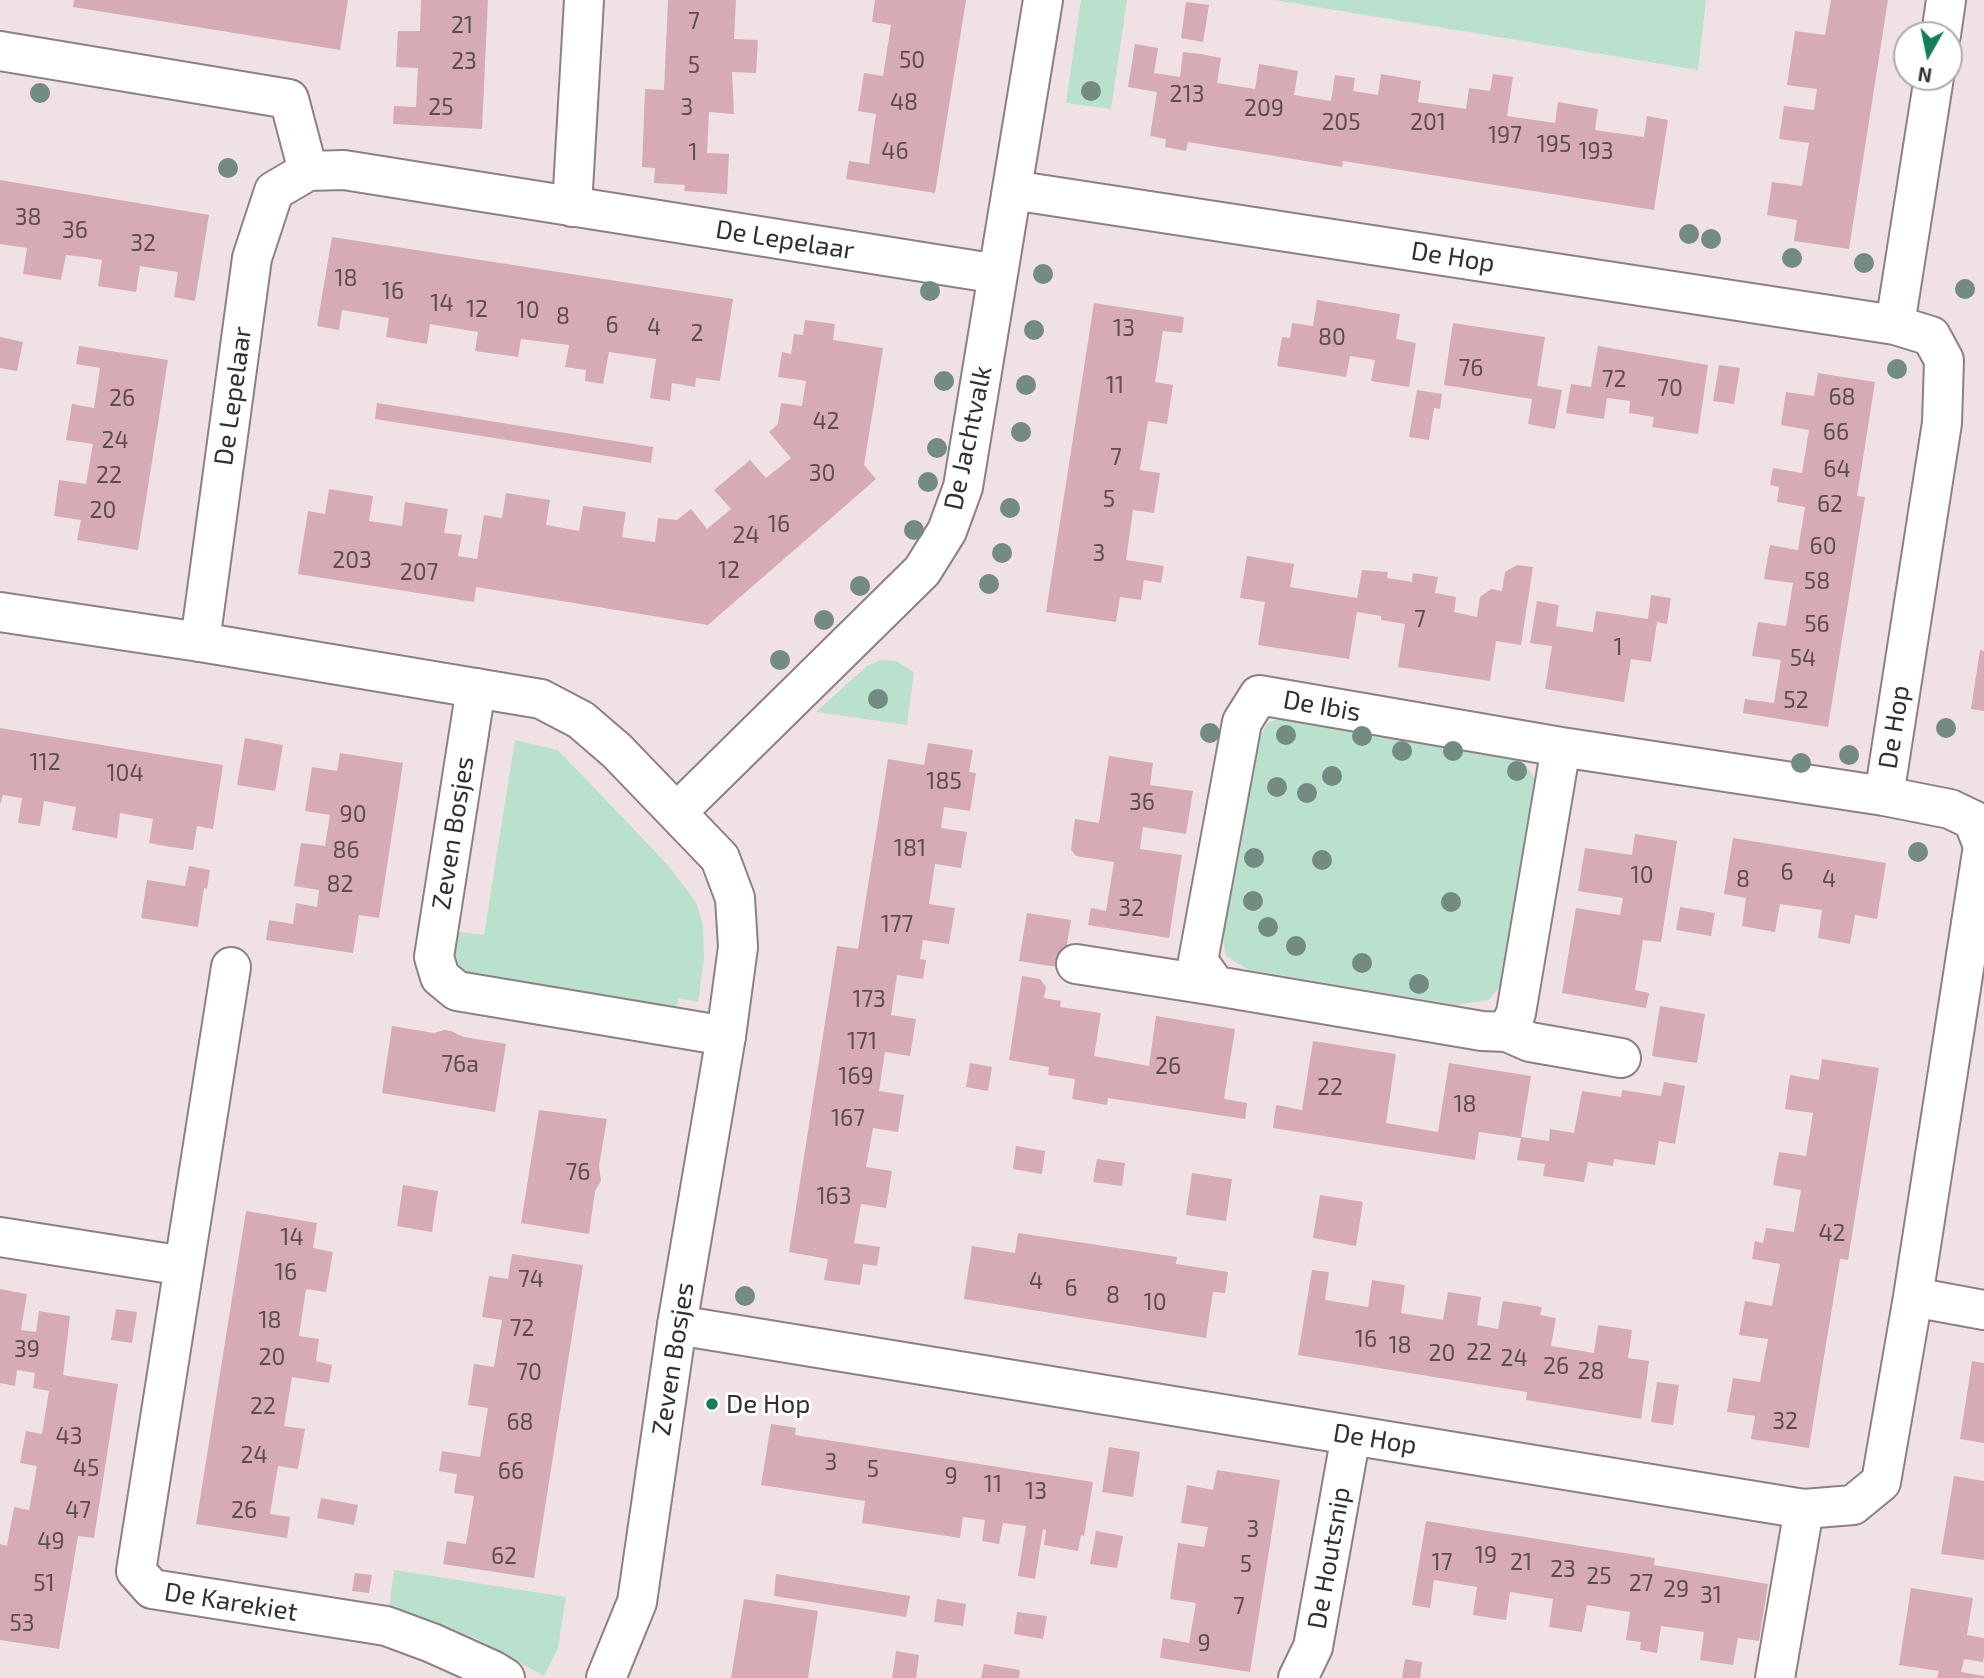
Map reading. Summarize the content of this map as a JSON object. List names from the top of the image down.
{
  "streets": {
    "street": [
      "De Lepelaar",
      "De Hop",
      "De Jachtvalk",
      "De Ibis",
      "Zeven Bosjes",
      "De Houtsnip",
      "De Karekiet"
    ]
  },
  "crossings": [
    ["De Lepelaar", "De Jachtvalk"],
    ["De Lepelaar", "Zeven Bosjes"],
    ["De Hop", "De Jachtvalk"],
    ["De Hop", "De Ibis"],
    ["De Hop", "Zeven Bosjes"],
    ["De Hop", "De Houtsnip"],
    ["De Jachtvalk", "Zeven Bosjes"]
  ],
  "places": ["De Hop"],
  "house_numbers": [
    "7",
    "21",
    "50",
    "23",
    "5",
    "213",
    "48",
    "25",
    "3",
    "209",
    "205",
    "201",
    "197",
    "195",
    "46",
    "193",
    "1",
    "38",
    "36",
    "32",
    "18",
    "16",
    "14",
    "12",
    "10",
    "8",
    "6",
    "4",
    "13",
    "2",
    "80",
    "76",
    "72",
    "11",
    "70",
    "68",
    "26",
    "42",
    "66",
    "24",
    "7",
    "64",
    "30",
    "22",
    "5",
    "62",
    "20",
    "16",
    "24",
    "60",
    "3",
    "203",
    "12",
    "207",
    "58",
    "7",
    "56",
    "1",
    "54",
    "52",
    "112",
    "104",
    "185",
    "36",
    "90",
    "181",
    "86",
    "6",
    "10",
    "8",
    "4",
    "82",
    "32",
    "177",
    "173",
    "171",
    "76a",
    "26",
    "169",
    "22",
    "18",
    "167",
    "76",
    "163",
    "42",
    "14",
    "16",
    "74",
    "4",
    "6",
    "8",
    "10",
    "18",
    "72",
    "16",
    "18",
    "39",
    "22",
    "20",
    "20",
    "24",
    "26",
    "28",
    "70",
    "22",
    "32",
    "68",
    "43",
    "24",
    "3",
    "45",
    "5",
    "66",
    "9",
    "11",
    "13",
    "47",
    "26",
    "3",
    "49",
    "19",
    "62",
    "17",
    "21",
    "5",
    "23",
    "25",
    "51",
    "27",
    "29",
    "31",
    "7",
    "53",
    "9"
  ],
  "north": "bottom"
}
